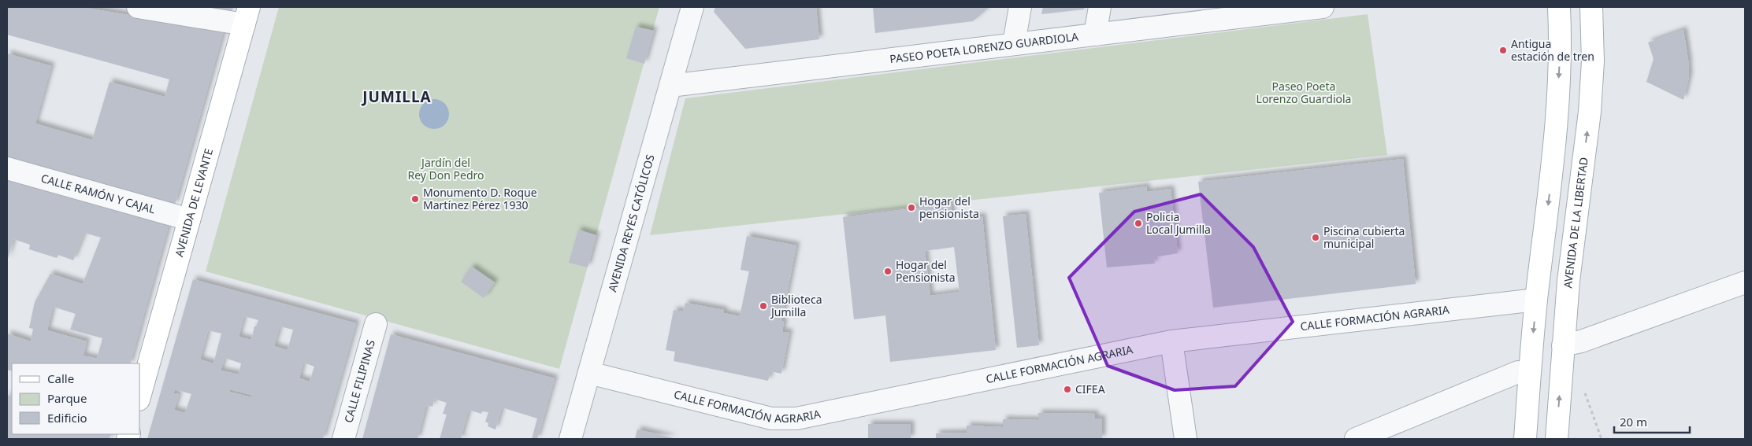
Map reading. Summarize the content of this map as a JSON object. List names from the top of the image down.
{
  "streets": {
    "main road": ["AVENIDA DE LEVANTE", "AVENIDA DE LA LIBERTAD"],
    "street": [
      "PASEO POETA LORENZO GUARDIOLA",
      "CALLE RAMÓN Y CAJAL",
      "AVENIDA REYES CATÓLICOS",
      "CALLE FORMACIÓN AGRARIA",
      "CALLE FILIPINAS"
    ]
  },
  "crossings": [
    ["PASEO POETA LORENZO GUARDIOLA", "AVENIDA REYES CATÓLICOS"],
    ["CALLE RAMÓN Y CAJAL", "AVENIDA DE LEVANTE"],
    ["AVENIDA REYES CATÓLICOS", "CALLE FORMACIÓN AGRARIA"]
  ],
  "districts": ["JUMILLA"],
  "parks": ["Paseo Poeta Lorenzo Guardiola", "Jardín del Rey Don Pedro"],
  "places": [
    "Antigua estación de tren",
    "Monumento D. Roque Martínez Pérez 1930",
    "Hogar del pensionista",
    "Policia Local Jumilla",
    "Piscina cubierta municipal",
    "Hogar del Pensionista",
    "Biblioteca Jumilla",
    "CIFEA"
  ],
  "legend": ["Calle", "Parque", "Edificio"],
  "scale_bar": "20 m"
}
